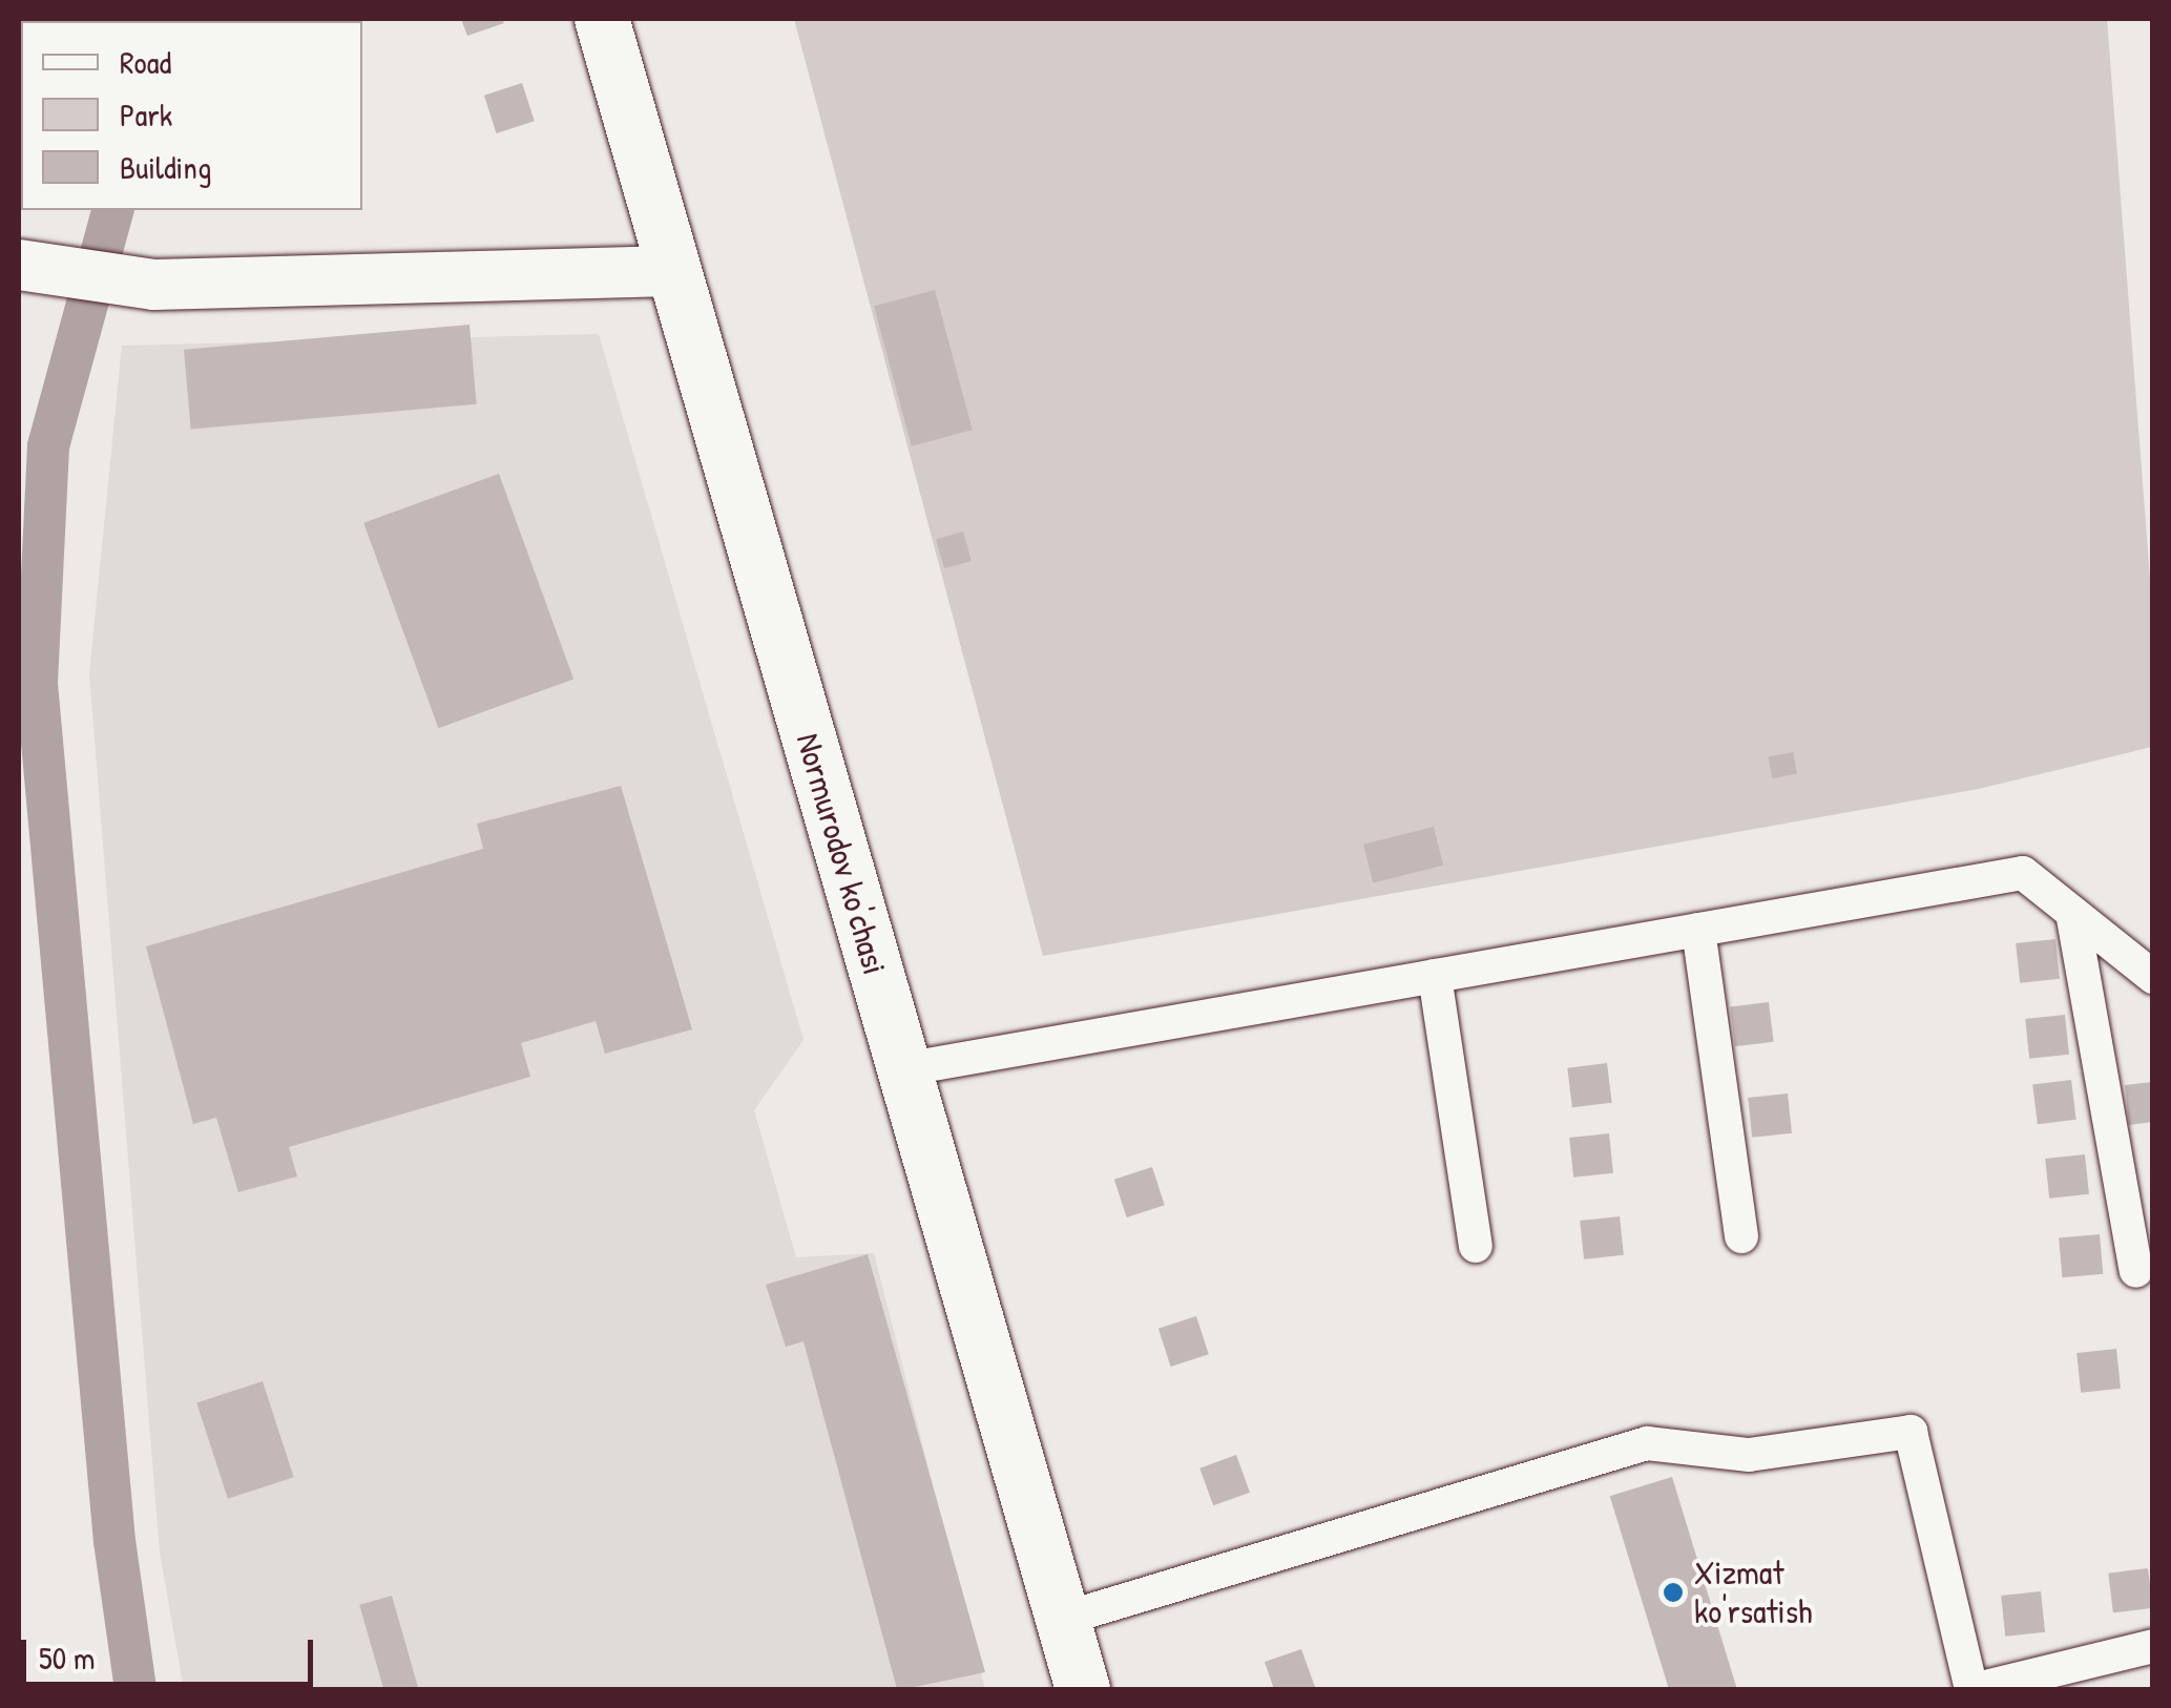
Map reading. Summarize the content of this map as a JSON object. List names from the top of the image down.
{
  "streets": {
    "main road": ["Normurodov ko'chasi"]
  },
  "places": ["Xizmat ko'rsatish"],
  "legend": ["Road", "Park", "Building"],
  "scale_bar": "50 m"
}
